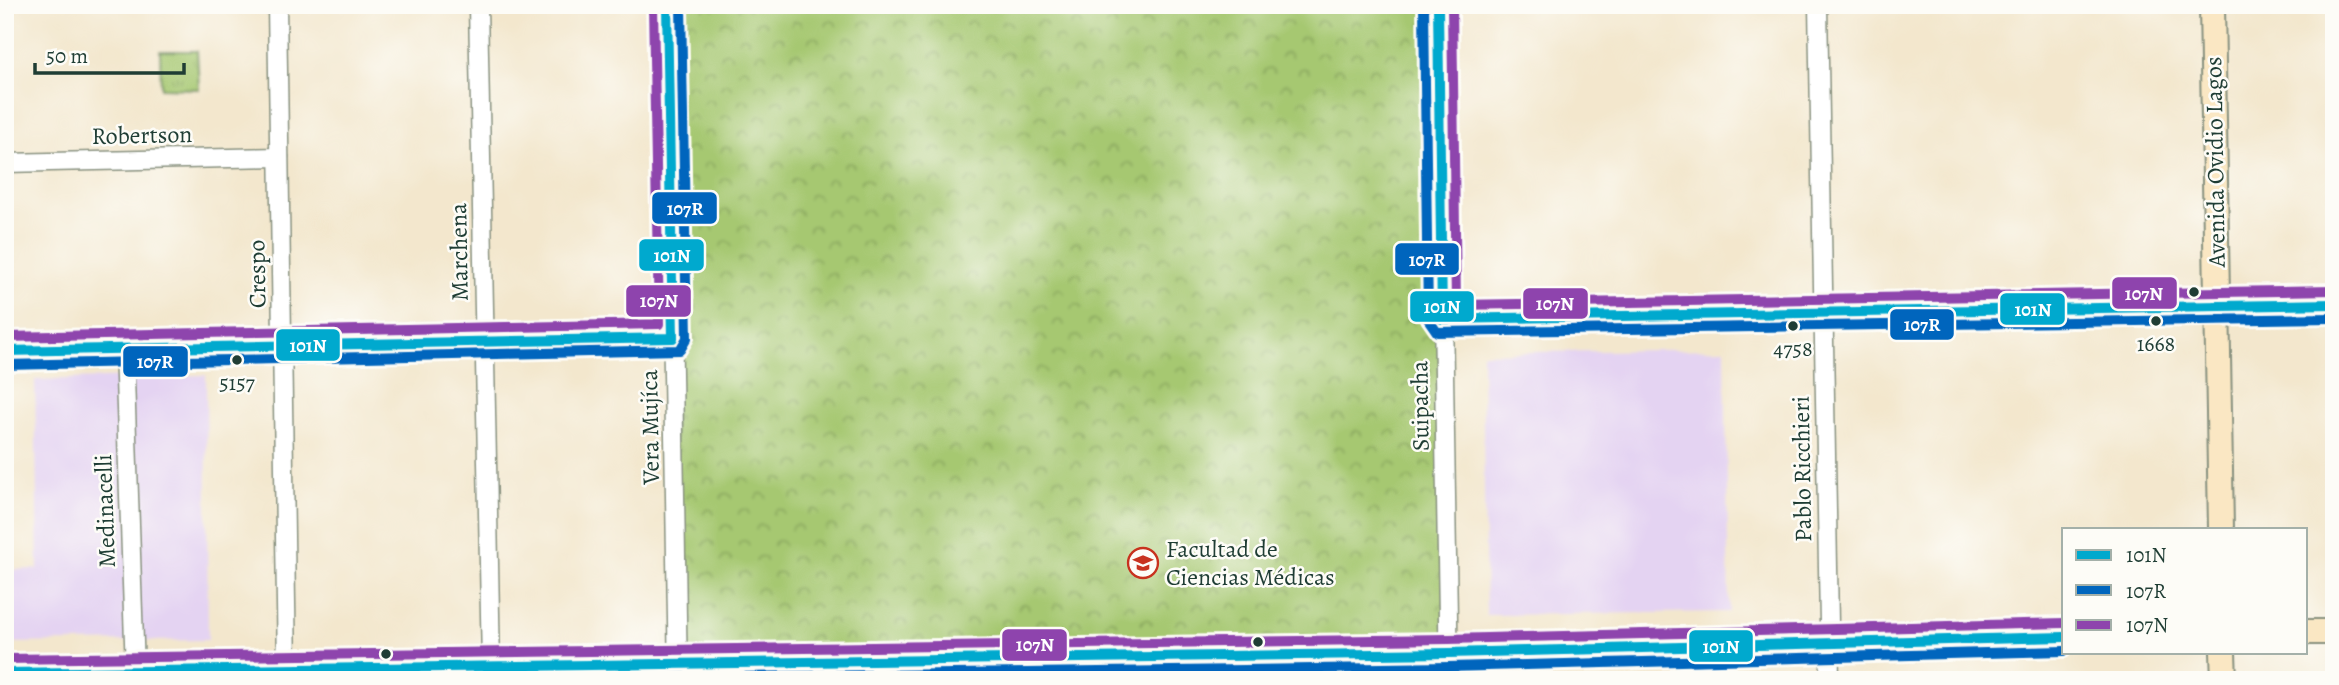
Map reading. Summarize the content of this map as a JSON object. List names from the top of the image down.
{
  "streets": {
    "main road": ["Avenida Ovidio Lagos"],
    "street": [
      "Robertson",
      "Marchena",
      "Crespo",
      "Suipacha",
      "Vera Mujíca",
      "Pablo Ricchieri",
      "Medinacelli"
    ]
  },
  "crossings": [
    ["Robertson", "Crespo"]
  ],
  "places": {
    "other": ["1668", "4758", "5157"],
    "school or university": ["Facultad de Ciencias Médicas"]
  },
  "lines": ["transit line 101N", "transit line 107R", "transit line 107N"],
  "legend": ["101N", "107R", "107N"],
  "scale_bar": "50 m"
}
